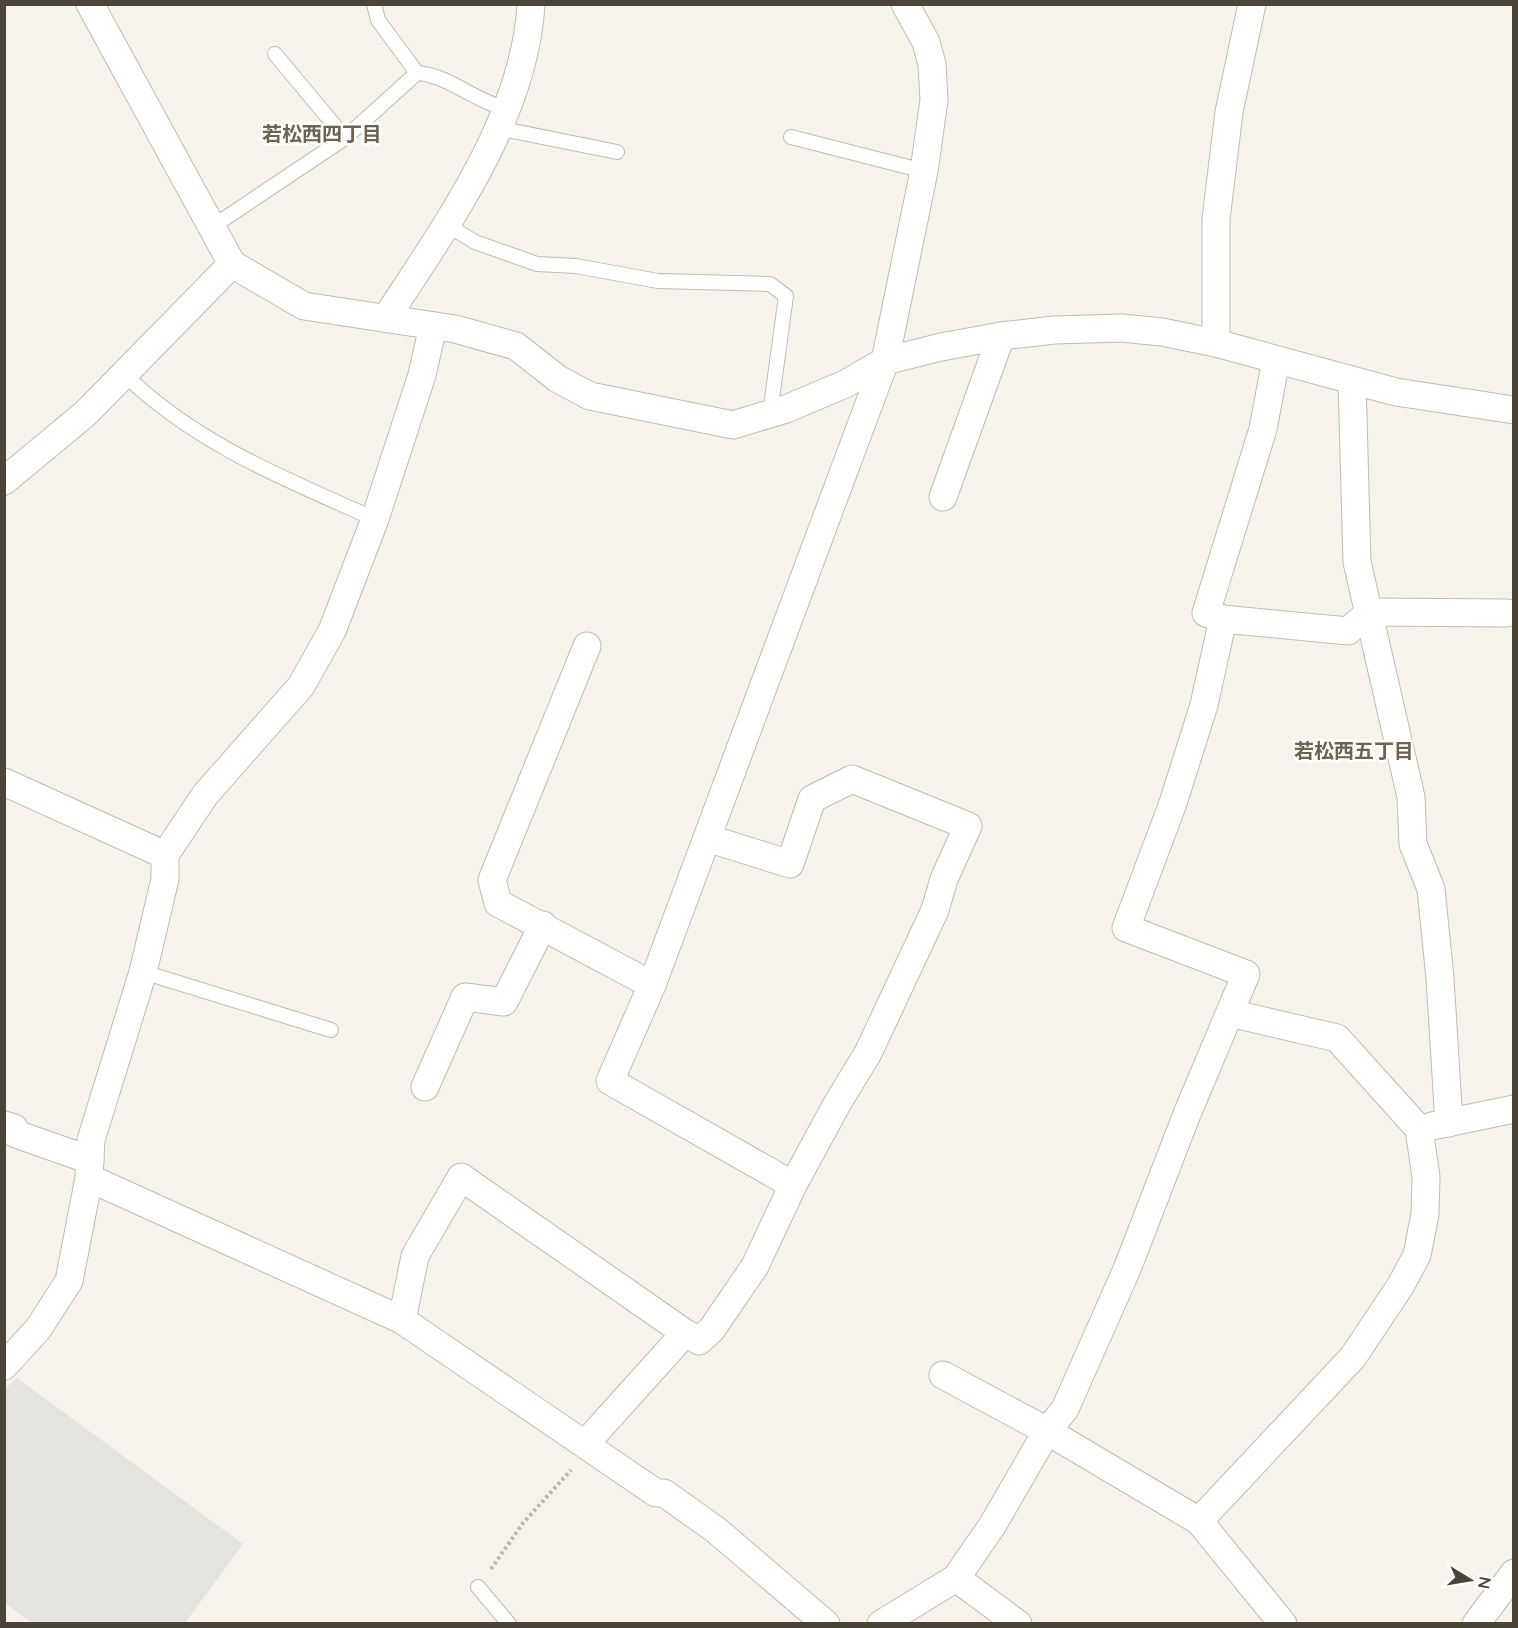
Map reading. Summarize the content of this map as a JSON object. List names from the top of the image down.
{
  "districts": ["若松西四丁目", "若松西五丁目"],
  "north": "right"
}
